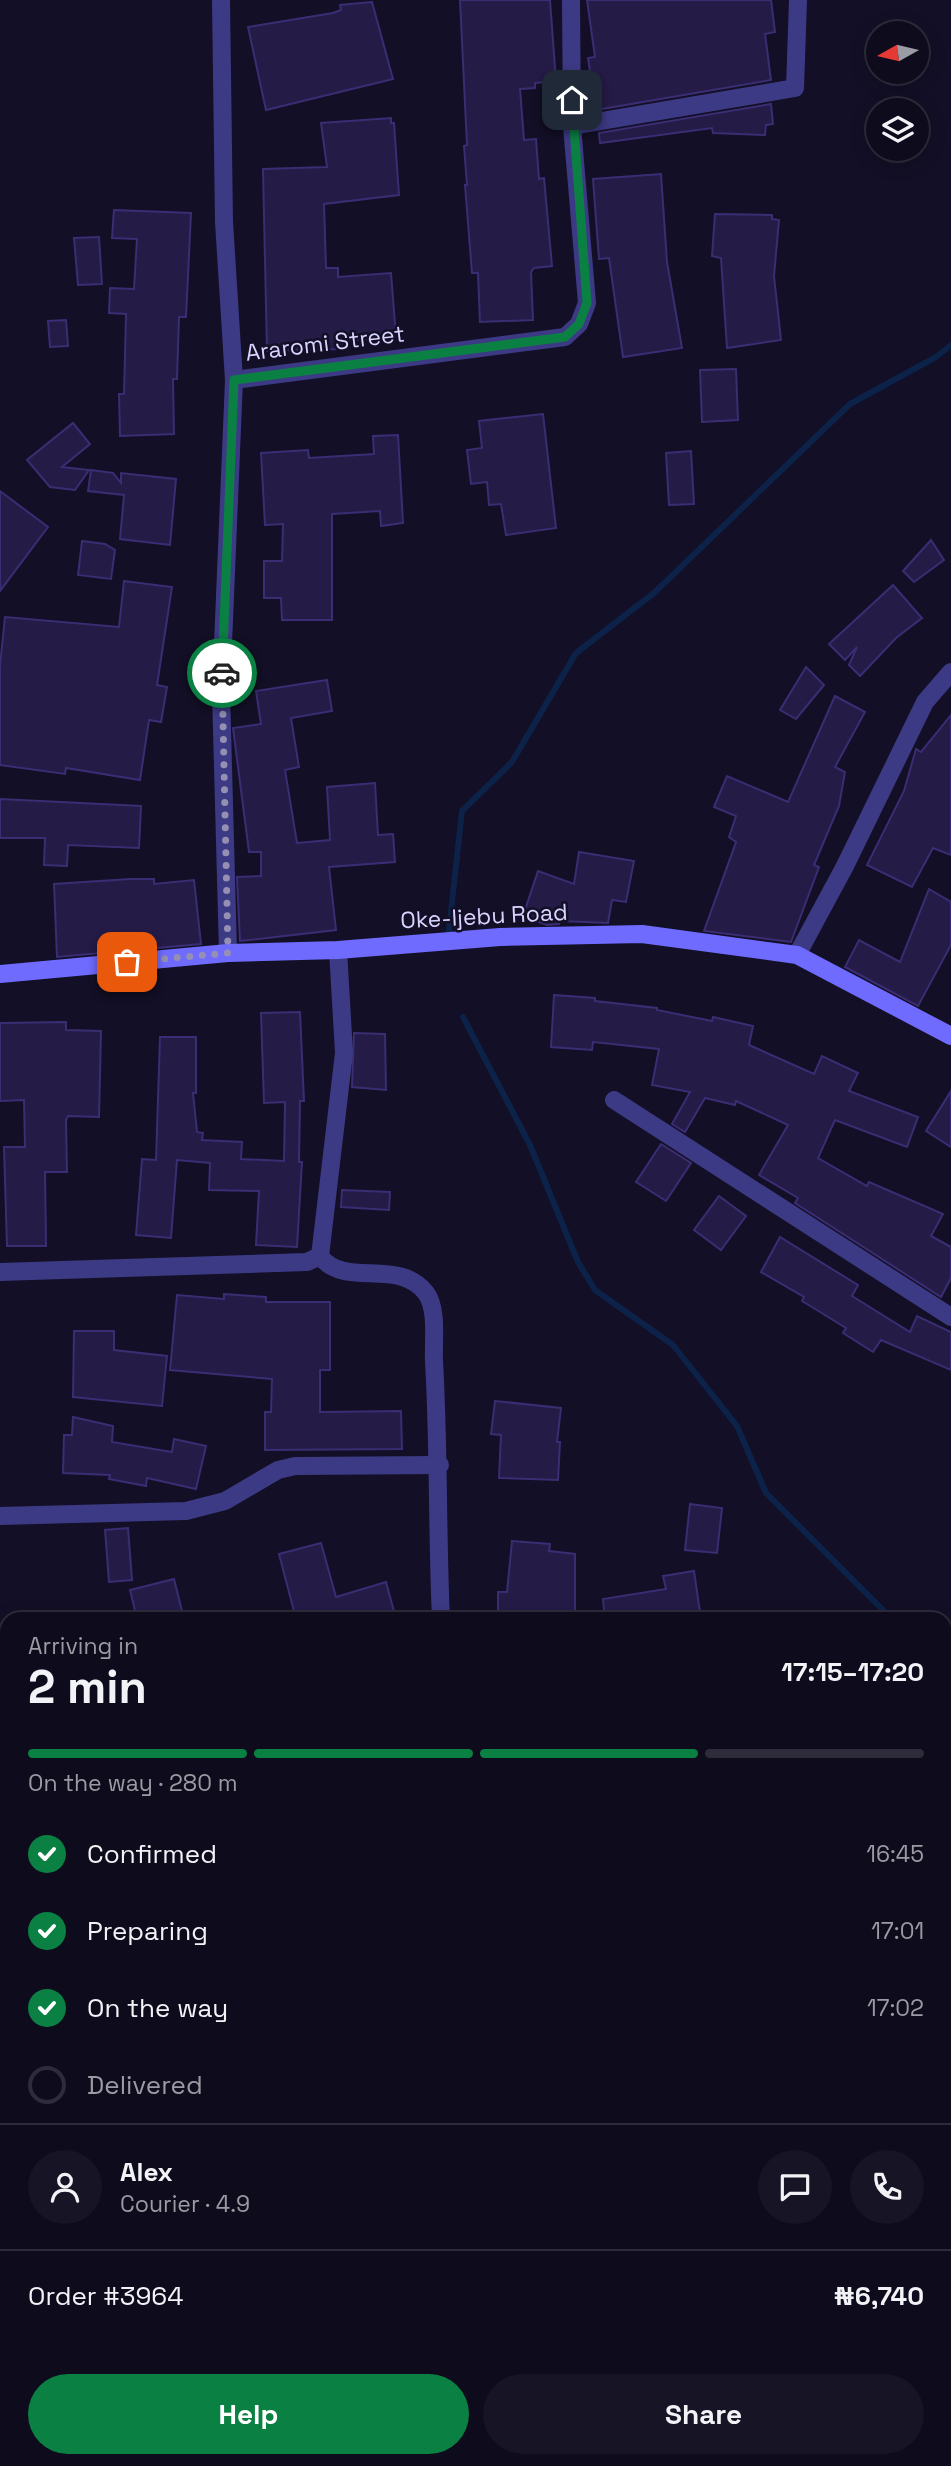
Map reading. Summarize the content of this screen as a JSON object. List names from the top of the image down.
{
  "streets": {
    "main road": ["Oke-Ijebu Road"],
    "street": ["Araromi Street"]
  },
  "crossings": [
    ["Araromi Street", "Oke-Ijebu Road"]
  ],
  "north": "left",
  "page": {
    "heading": ["2 min", "Arriving in", "17:15–17:20"],
    "panel": [
      "Alex",
      "Courier · 4.9",
      "Order #3964",
      "₦6,740"
    ],
    "bar": "On the way · 280 m",
    "list": [
      ["Confirmed", "16:45"],
      ["Preparing", "17:01"],
      ["On the way", "17:02"],
      "Delivered"
    ],
    "buttons": ["Help", "Share"]
  }
}
